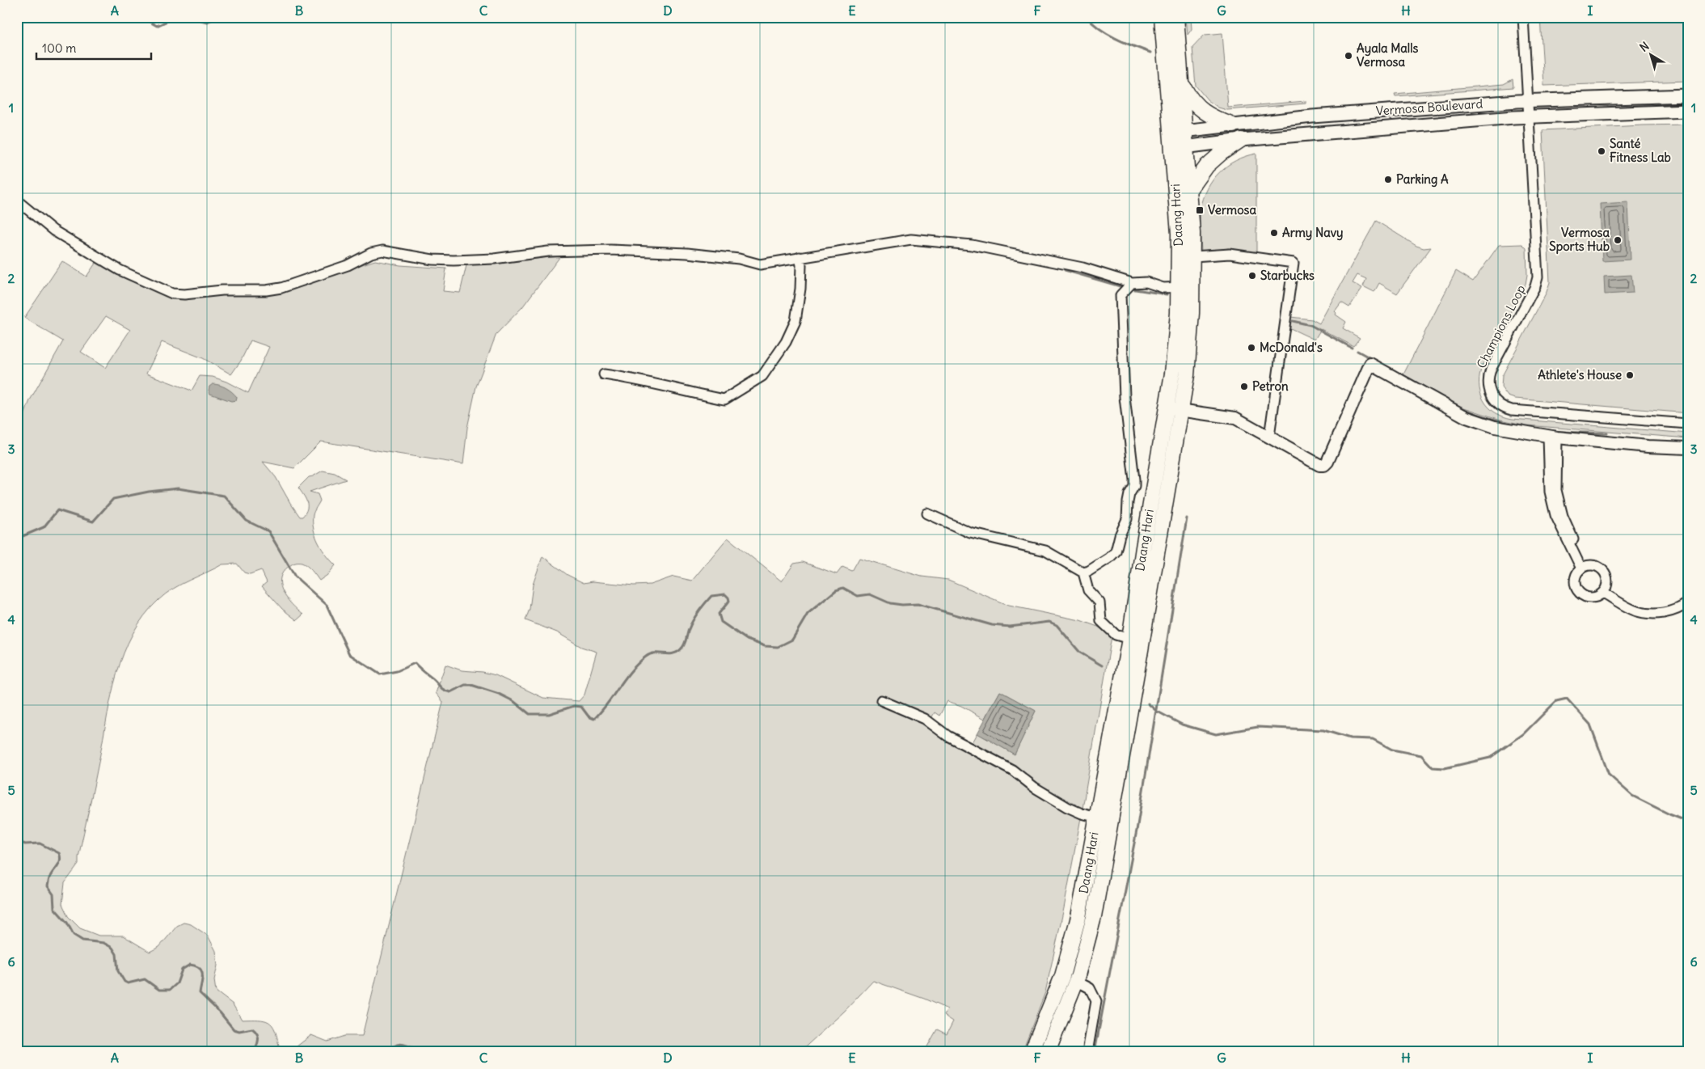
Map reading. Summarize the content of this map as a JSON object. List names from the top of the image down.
{
  "streets": {
    "main road": ["Vermosa Boulevard", "Daang Hari"],
    "street": ["Champions Loop"]
  },
  "crossings": [
    ["Vermosa Boulevard", "Daang Hari"],
    ["Vermosa Boulevard", "Champions Loop"]
  ],
  "places": {
    "other": [
      "Ayala Malls Vermosa",
      "Santé Fitness Lab",
      "Parking A",
      "Army Navy",
      "Vermosa Sports Hub",
      "Starbucks",
      "McDonald's",
      "Athlete's House",
      "Petron"
    ],
    "transit": ["Vermosa"]
  },
  "scale_bar": "100 m",
  "north": "top left",
  "grid": {
    "columns": [
      "A",
      "B",
      "C",
      "D",
      "E",
      "F",
      "G",
      "H",
      "I"
    ],
    "rows": [
      "1",
      "2",
      "3",
      "4",
      "5",
      "6"
    ]
  }
}
